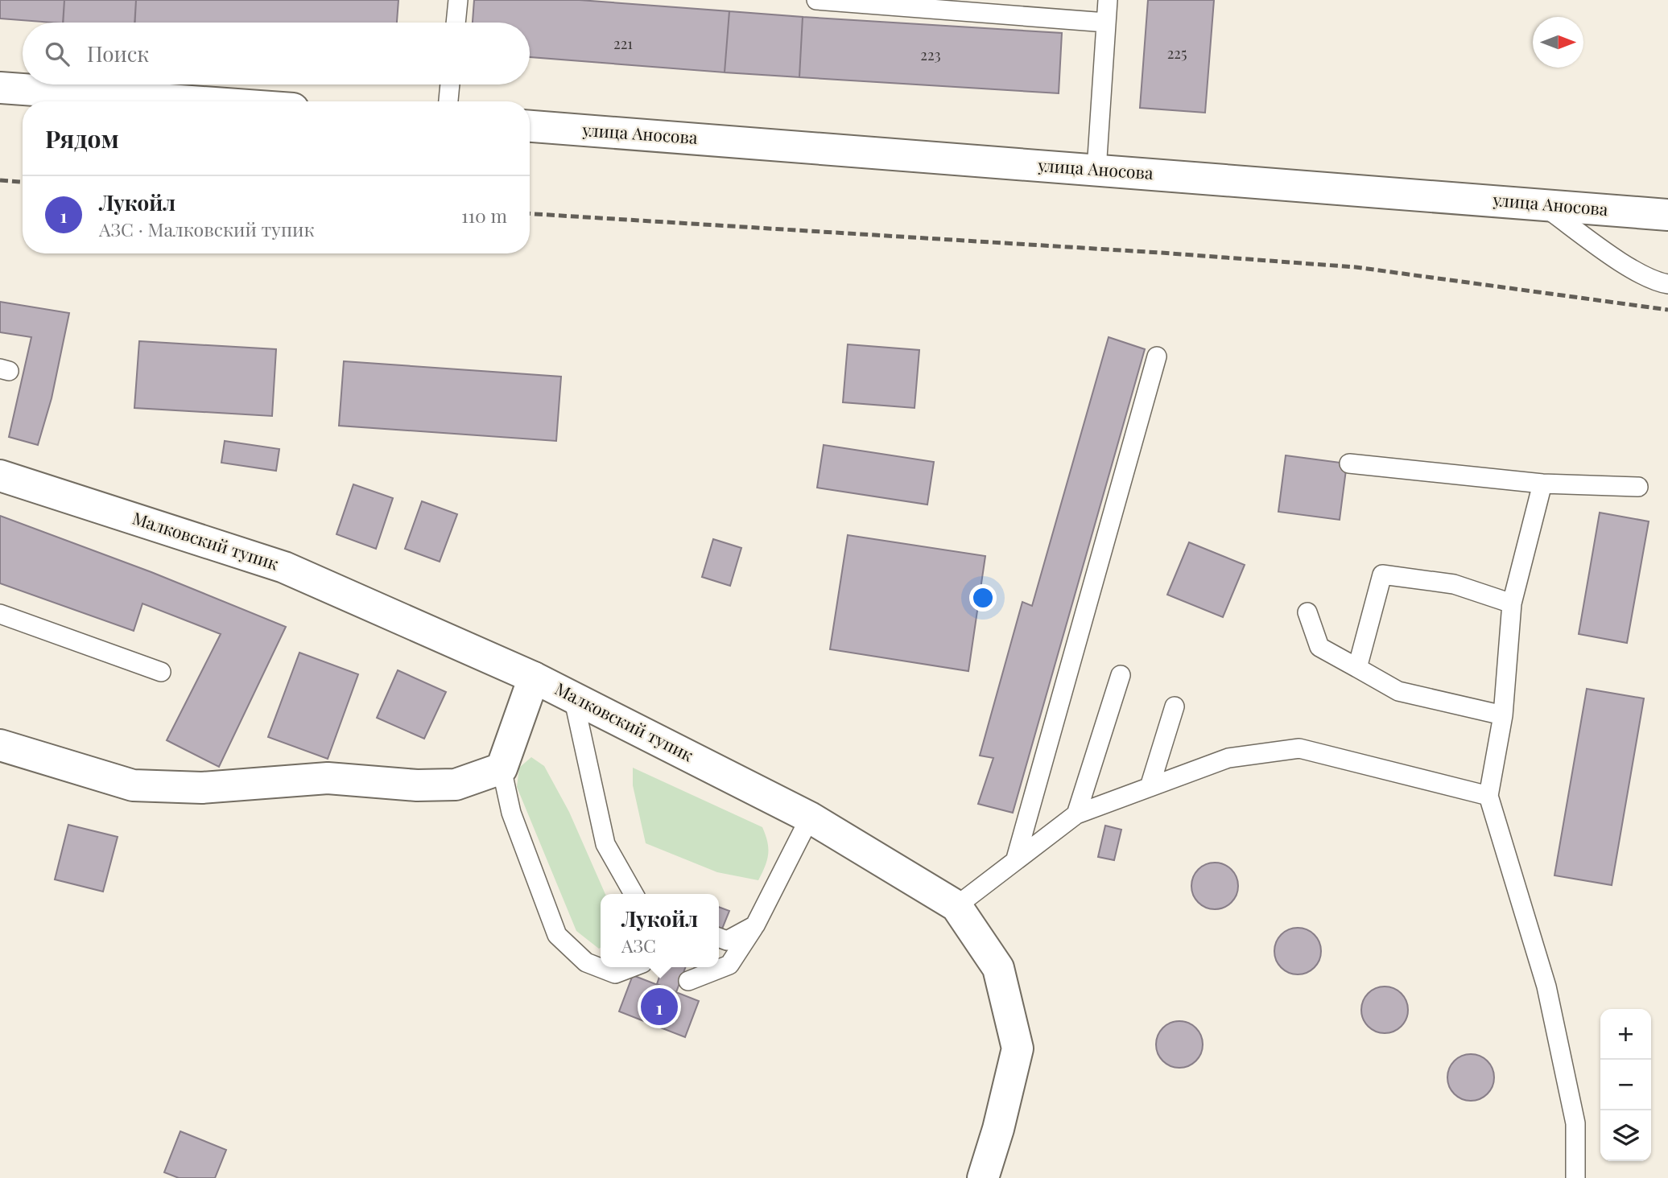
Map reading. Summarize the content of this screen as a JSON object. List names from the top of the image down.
{
  "streets": {
    "street": ["улица Аносова", "Малковский тупик"]
  },
  "house_numbers": ["221", "225", "223"],
  "north": "right",
  "page": {
    "search": "Поиск",
    "heading": "Рядом",
    "list": [
      {
        "mark": "1",
        "name": "Лукойл",
        "note": "АЗС · Малковский тупик",
        "value": "110 m"
      }
    ],
    "popup": ["Лукойл", "АЗС"],
    "pins": "1",
    "map_buttons": ["+", "−"]
  }
}
